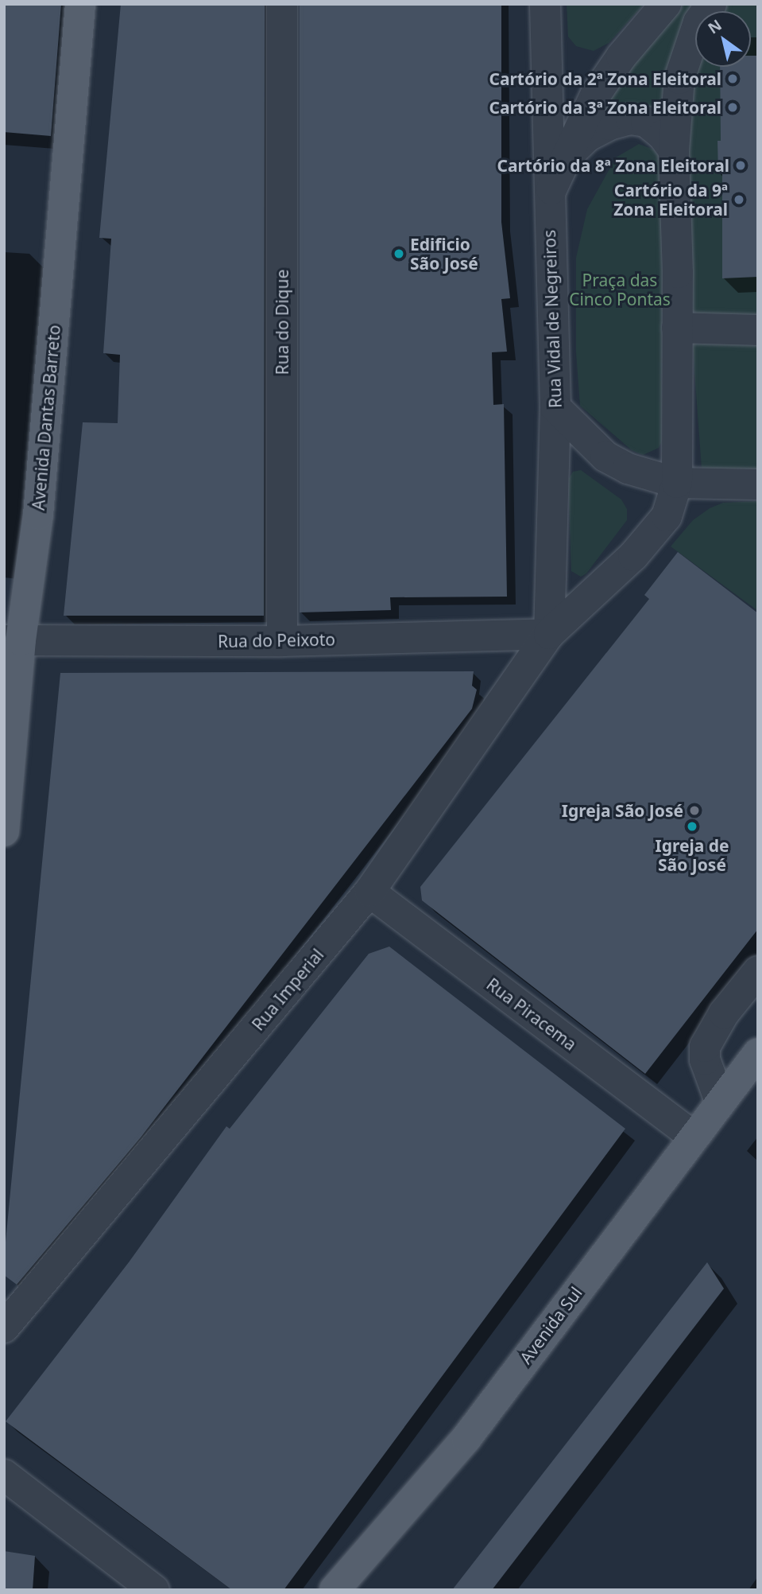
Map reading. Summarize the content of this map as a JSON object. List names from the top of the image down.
{
  "streets": {
    "main road": ["Avenida Dantas Barreto", "Avenida Sul"],
    "street": [
      "Rua Vidal de Negreiros",
      "Rua do Dique",
      "Rua do Peixoto",
      "Rua Imperial",
      "Rua Piracema"
    ]
  },
  "crossings": [
    ["Rua Vidal de Negreiros", "Rua do Peixoto"],
    ["Rua Vidal de Negreiros", "Rua Imperial"],
    ["Rua do Dique", "Rua do Peixoto"],
    ["Avenida Dantas Barreto", "Rua do Peixoto"],
    ["Rua do Peixoto", "Rua Imperial"],
    ["Rua Imperial", "Rua Piracema"],
    ["Rua Piracema", "Avenida Sul"]
  ],
  "parks": ["Praça das Cinco Pontas"],
  "places": [
    "Cartório da 2ª Zona Eleitoral",
    "Cartório da 3ª Zona Eleitoral",
    "Cartório da 8ª Zona Eleitoral",
    "Cartório da 9ª Zona Eleitoral",
    "Edificio São José",
    "Igreja São José",
    "Igreja de São José"
  ],
  "north": "top left"
}
